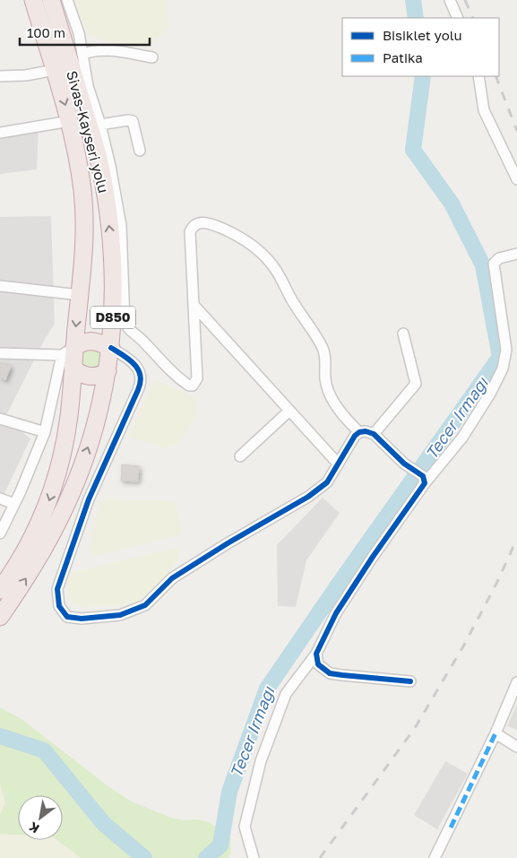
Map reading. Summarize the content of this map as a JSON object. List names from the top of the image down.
{
  "streets": {
    "highway": ["Sivas-Kayseri yolu", "D850"]
  },
  "water": ["Tecer Irmağı"],
  "legend": ["Bisiklet yolu", "Patika"],
  "scale_bar": "100 m",
  "north": "bottom left"
}
